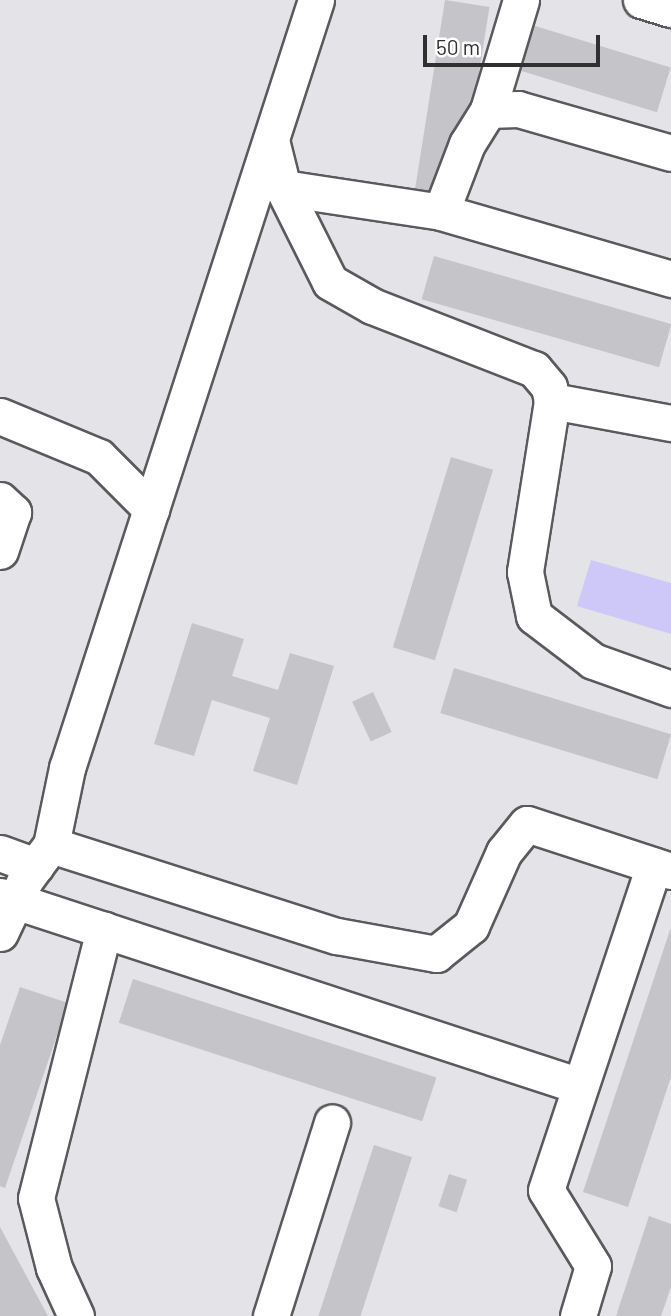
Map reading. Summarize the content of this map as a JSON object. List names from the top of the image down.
{
  "scale_bar": "50 m"
}
